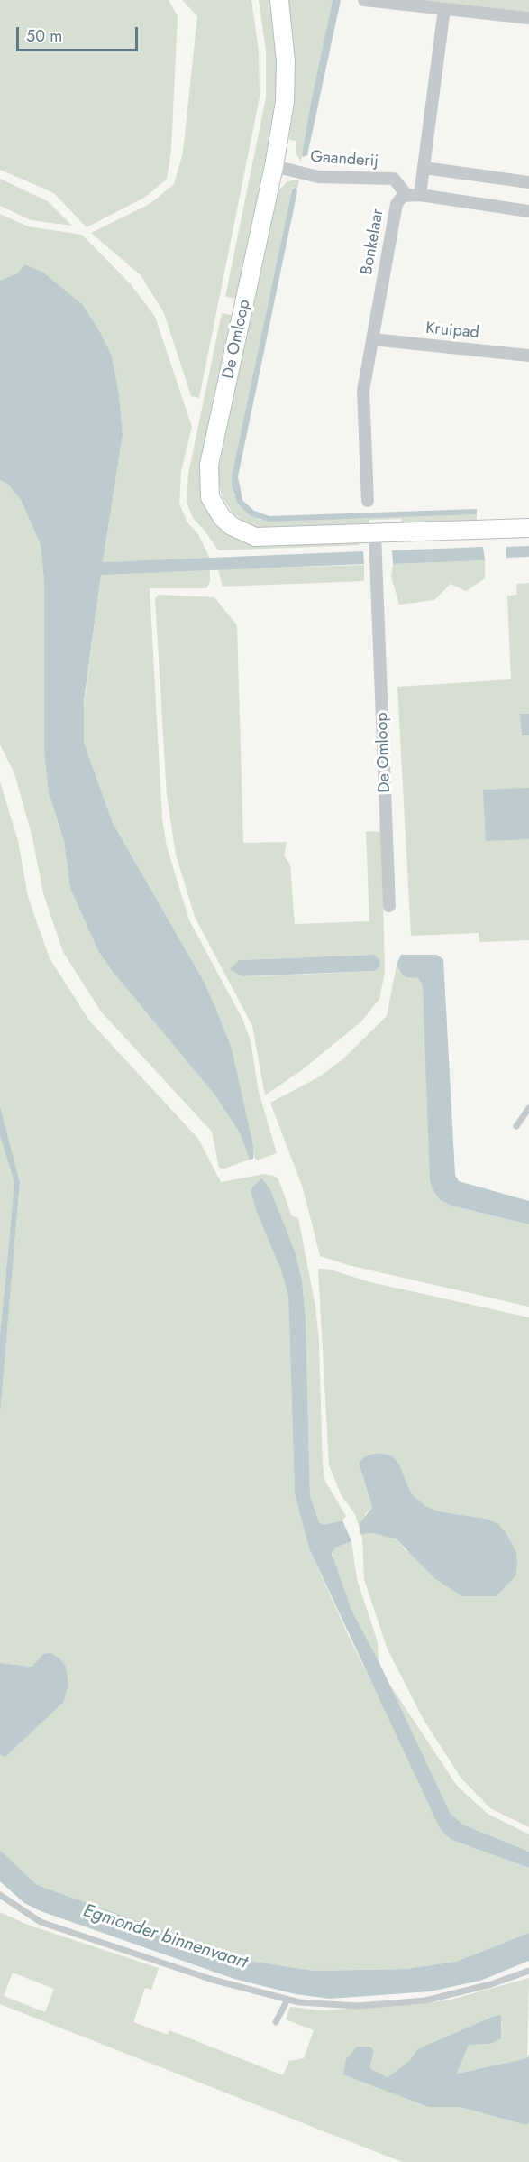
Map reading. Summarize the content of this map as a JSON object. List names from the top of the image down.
{
  "streets": {
    "street": [
      "Gaanderij",
      "Bonkelaar",
      "Kruipad",
      "De Omloop"
    ]
  },
  "crossings": [
    ["Gaanderij", "Bonkelaar"],
    ["Gaanderij", "De Omloop"],
    ["Bonkelaar", "Kruipad"]
  ],
  "water": ["Egmonder binnenvaart"],
  "scale_bar": "50 m"
}
